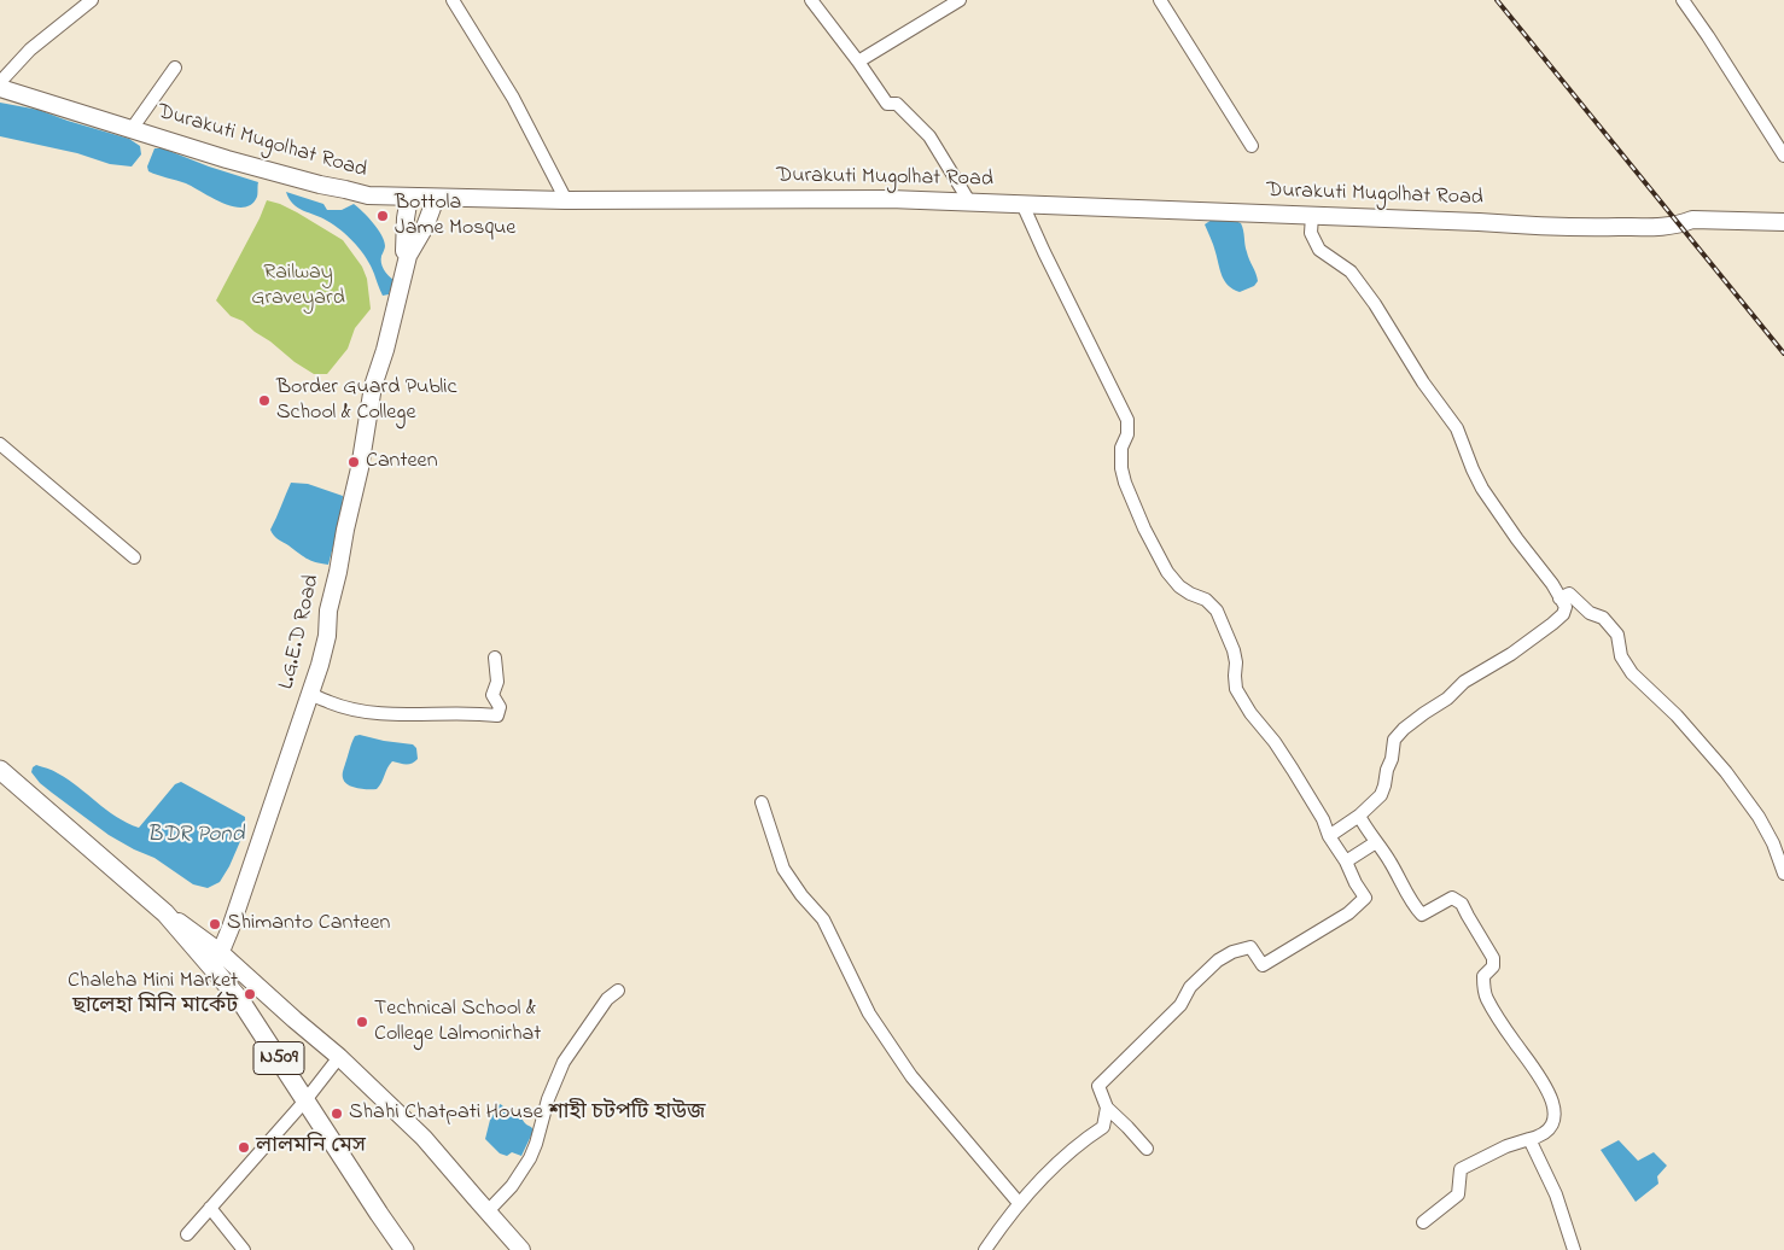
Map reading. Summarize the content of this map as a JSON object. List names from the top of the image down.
{
  "streets": {
    "highway": ["N509"],
    "main road": ["Durakuti Mugolhat Road", "L.G.E.D Road"]
  },
  "crossings": [
    ["L.G.E.D Road", "N509"]
  ],
  "water": ["BDR Pond"],
  "parks": ["Railway Graveyard"],
  "places": [
    "Bottola Jame Mosque",
    "Border Guard Public School & College",
    "Canteen",
    "Shimanto Canteen",
    "Chaleha Mini Market ছালেহা মিনি মার্কেট",
    "Technical School & College Lalmonirhat",
    "Shahi Chatpati House শাহী চটপটি হাউজ",
    "লালমনি মেস"
  ]
}
